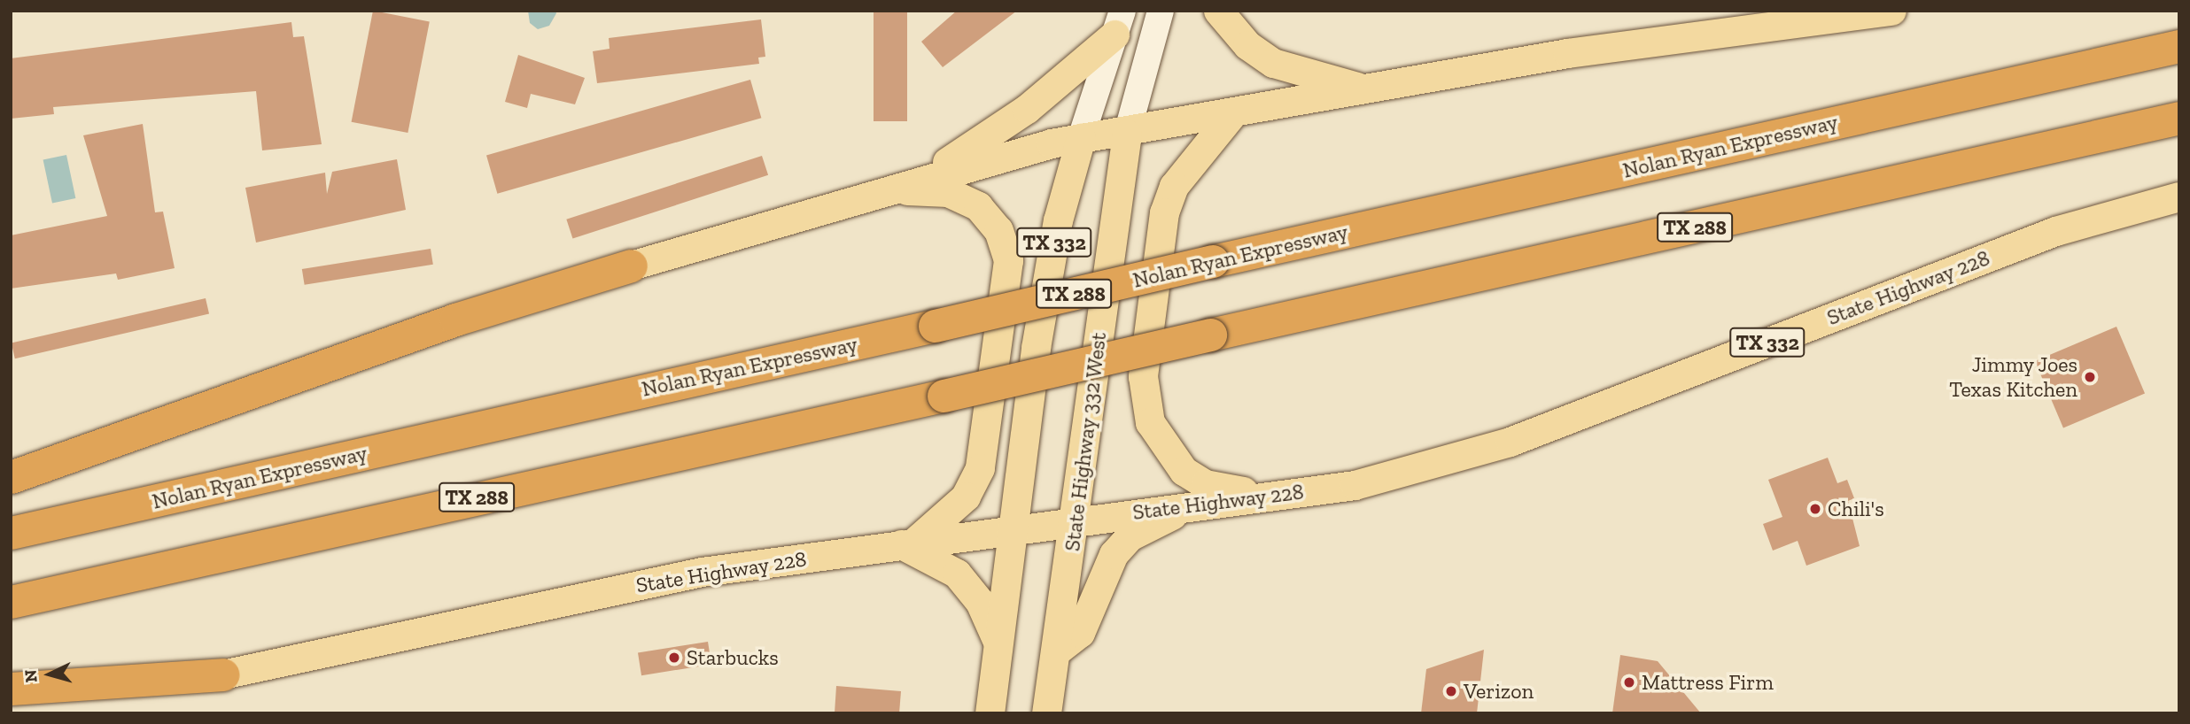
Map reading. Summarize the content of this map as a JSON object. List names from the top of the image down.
{
  "streets": {
    "highway": ["Nolan Ryan Expressway", "TX 288"],
    "main road": ["TX 332", "State Highway 228", "State Highway 332 West"]
  },
  "crossings": [
    ["TX 332", "State Highway 228"],
    ["TX 332", "State Highway 332 West"],
    ["State Highway 228", "State Highway 332 West"]
  ],
  "places": [
    "Jimmy Joes Texas Kitchen",
    "Chili's",
    "Starbucks",
    "Mattress Firm",
    "Verizon"
  ],
  "north": "left"
}
